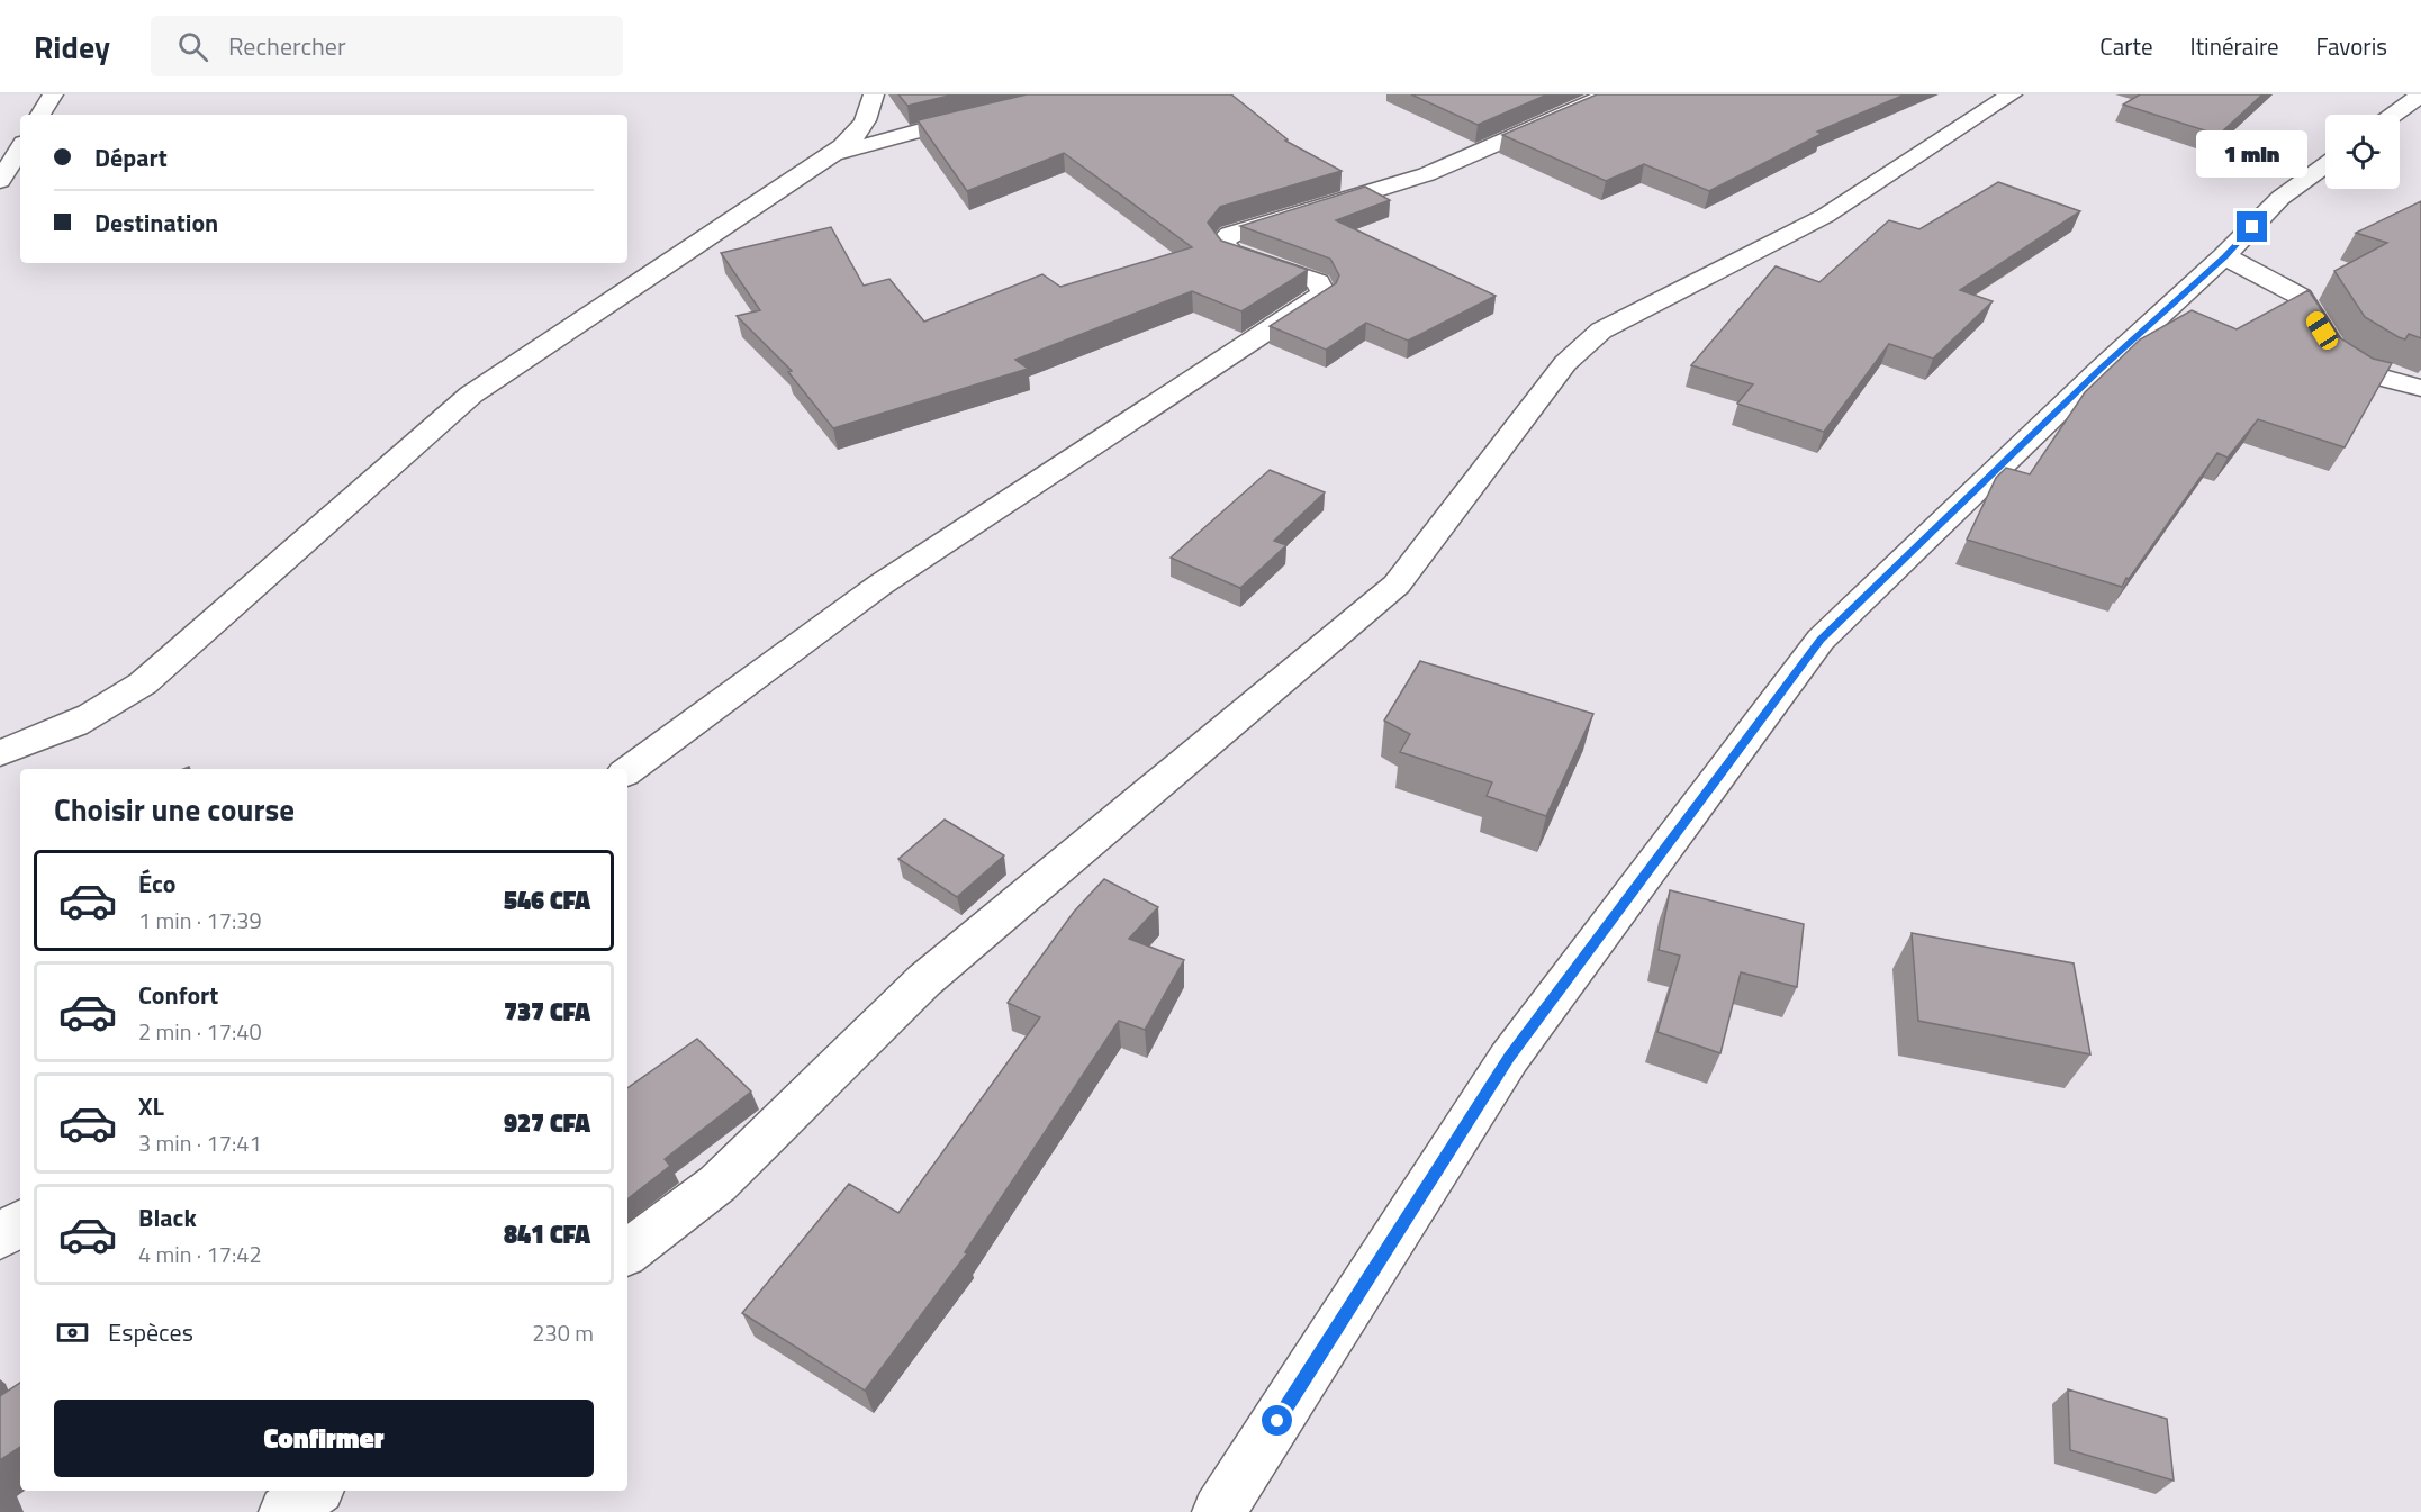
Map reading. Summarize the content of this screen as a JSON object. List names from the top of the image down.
{
  "page": {
    "header": "Ridey",
    "search": "Rechercher",
    "nav": ["Carte", "Itinéraire", "Favoris"],
    "banner": ["Départ", "Destination"],
    "bubble": "1 min",
    "heading": "Choisir une course",
    "list": [
      {
        "name": "Éco",
        "note": "1 min · 17:39",
        "value": "546 CFA"
      },
      {
        "name": "Confort",
        "note": "2 min · 17:40",
        "value": "737 CFA"
      },
      {
        "name": "XL",
        "note": "3 min · 17:41",
        "value": "927 CFA"
      },
      {
        "name": "Black",
        "note": "4 min · 17:42",
        "value": "841 CFA"
      }
    ],
    "pay": ["Espèces", "230 m"],
    "buttons": "Confirmer"
  }
}
